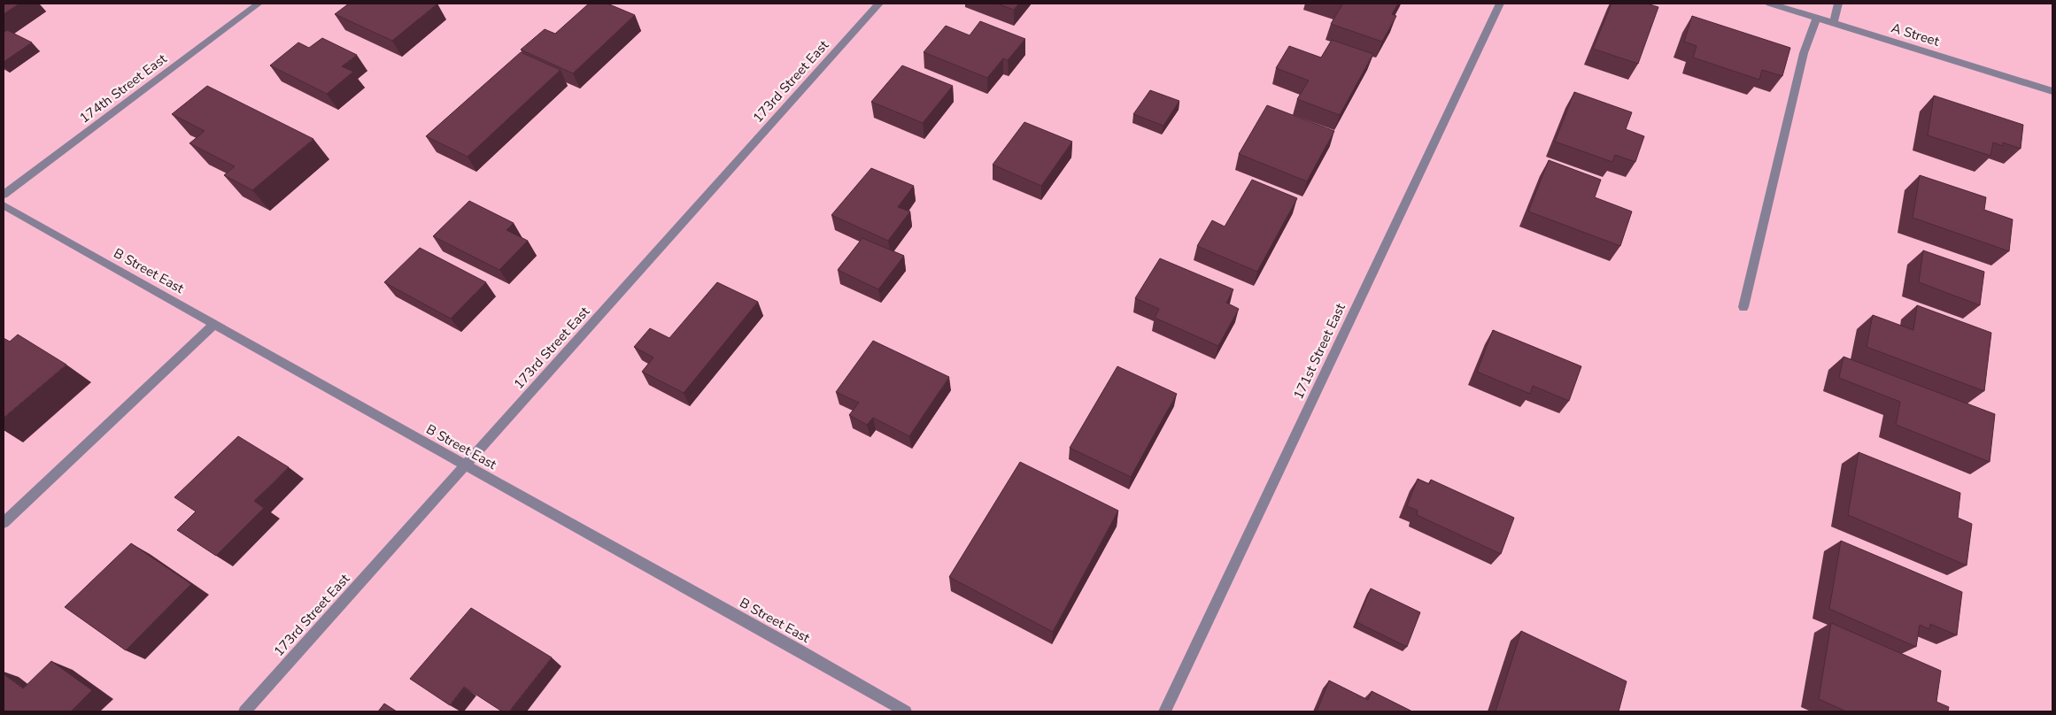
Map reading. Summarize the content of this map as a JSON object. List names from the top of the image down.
{
  "streets": {
    "street": [
      "A Street",
      "173rd Street East",
      "174th Street East",
      "B Street East",
      "171st Street East"
    ]
  },
  "crossings": [
    ["173rd Street East", "B Street East"]
  ]
}
